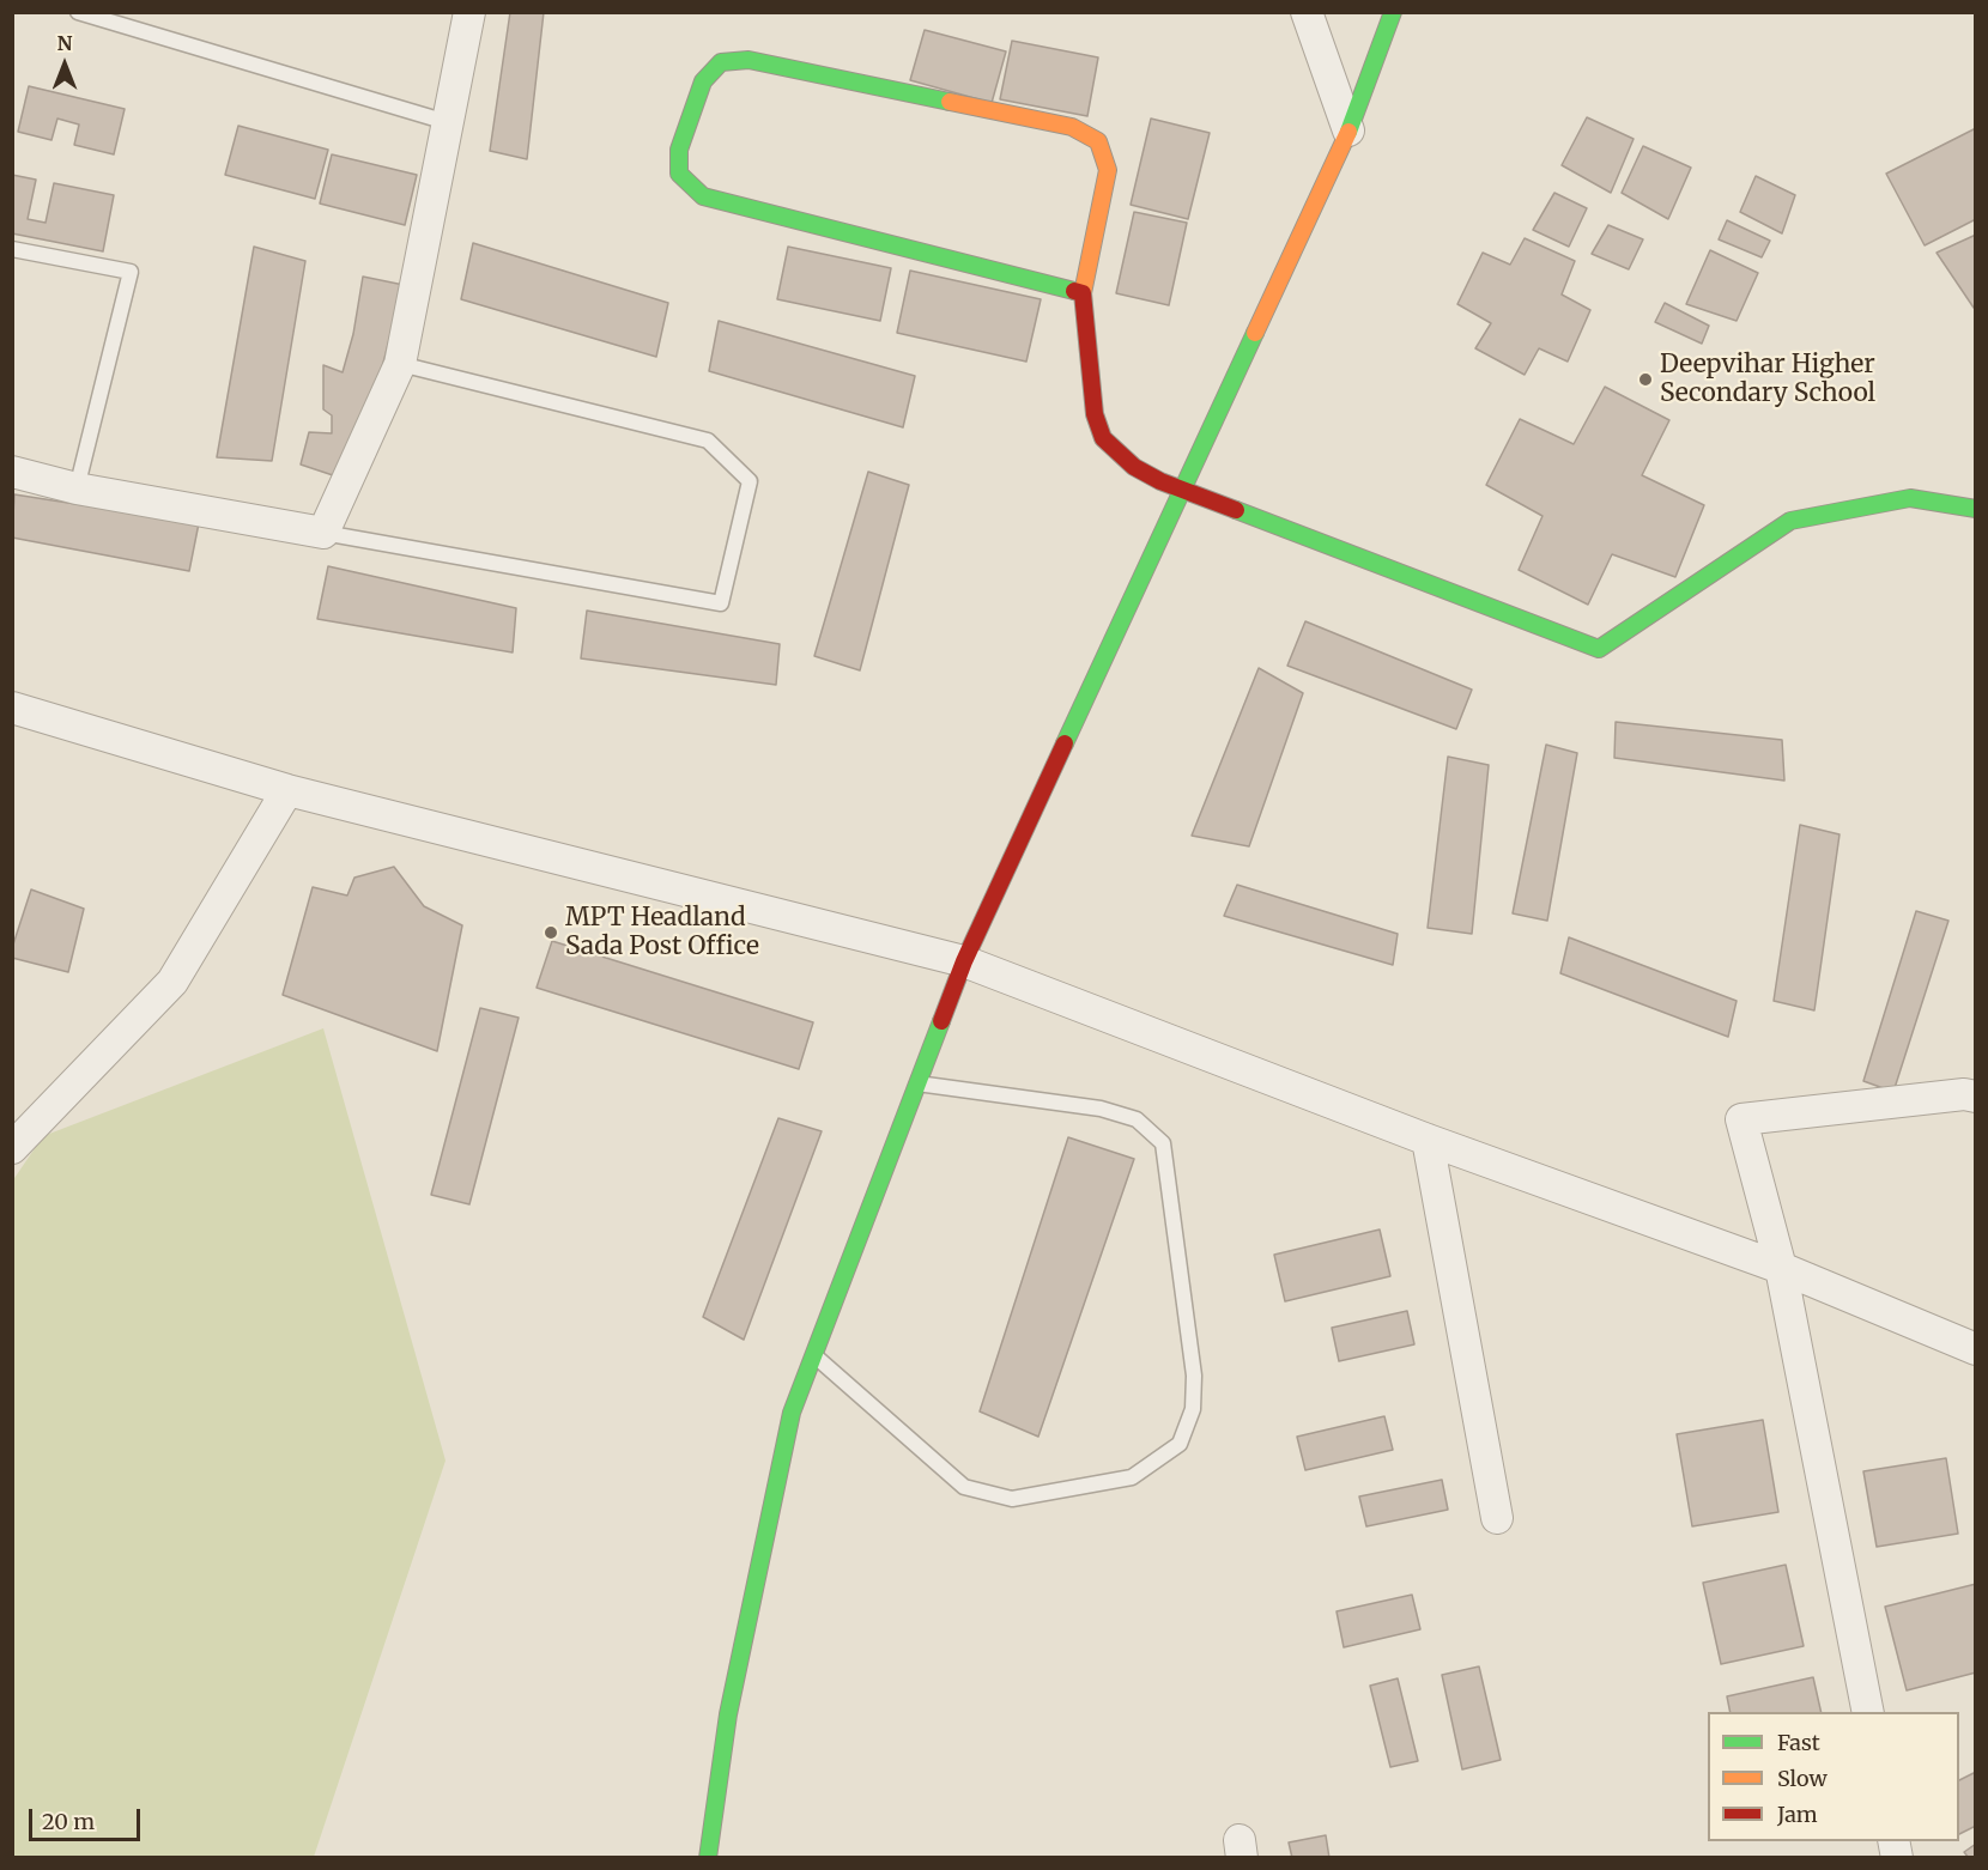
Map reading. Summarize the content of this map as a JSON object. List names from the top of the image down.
{
  "places": ["Deepvihar Higher Secondary School", "MPT Headland Sada Post Office"],
  "legend": ["Fast", "Slow", "Jam"],
  "scale_bar": "20 m",
  "north": "top"
}
